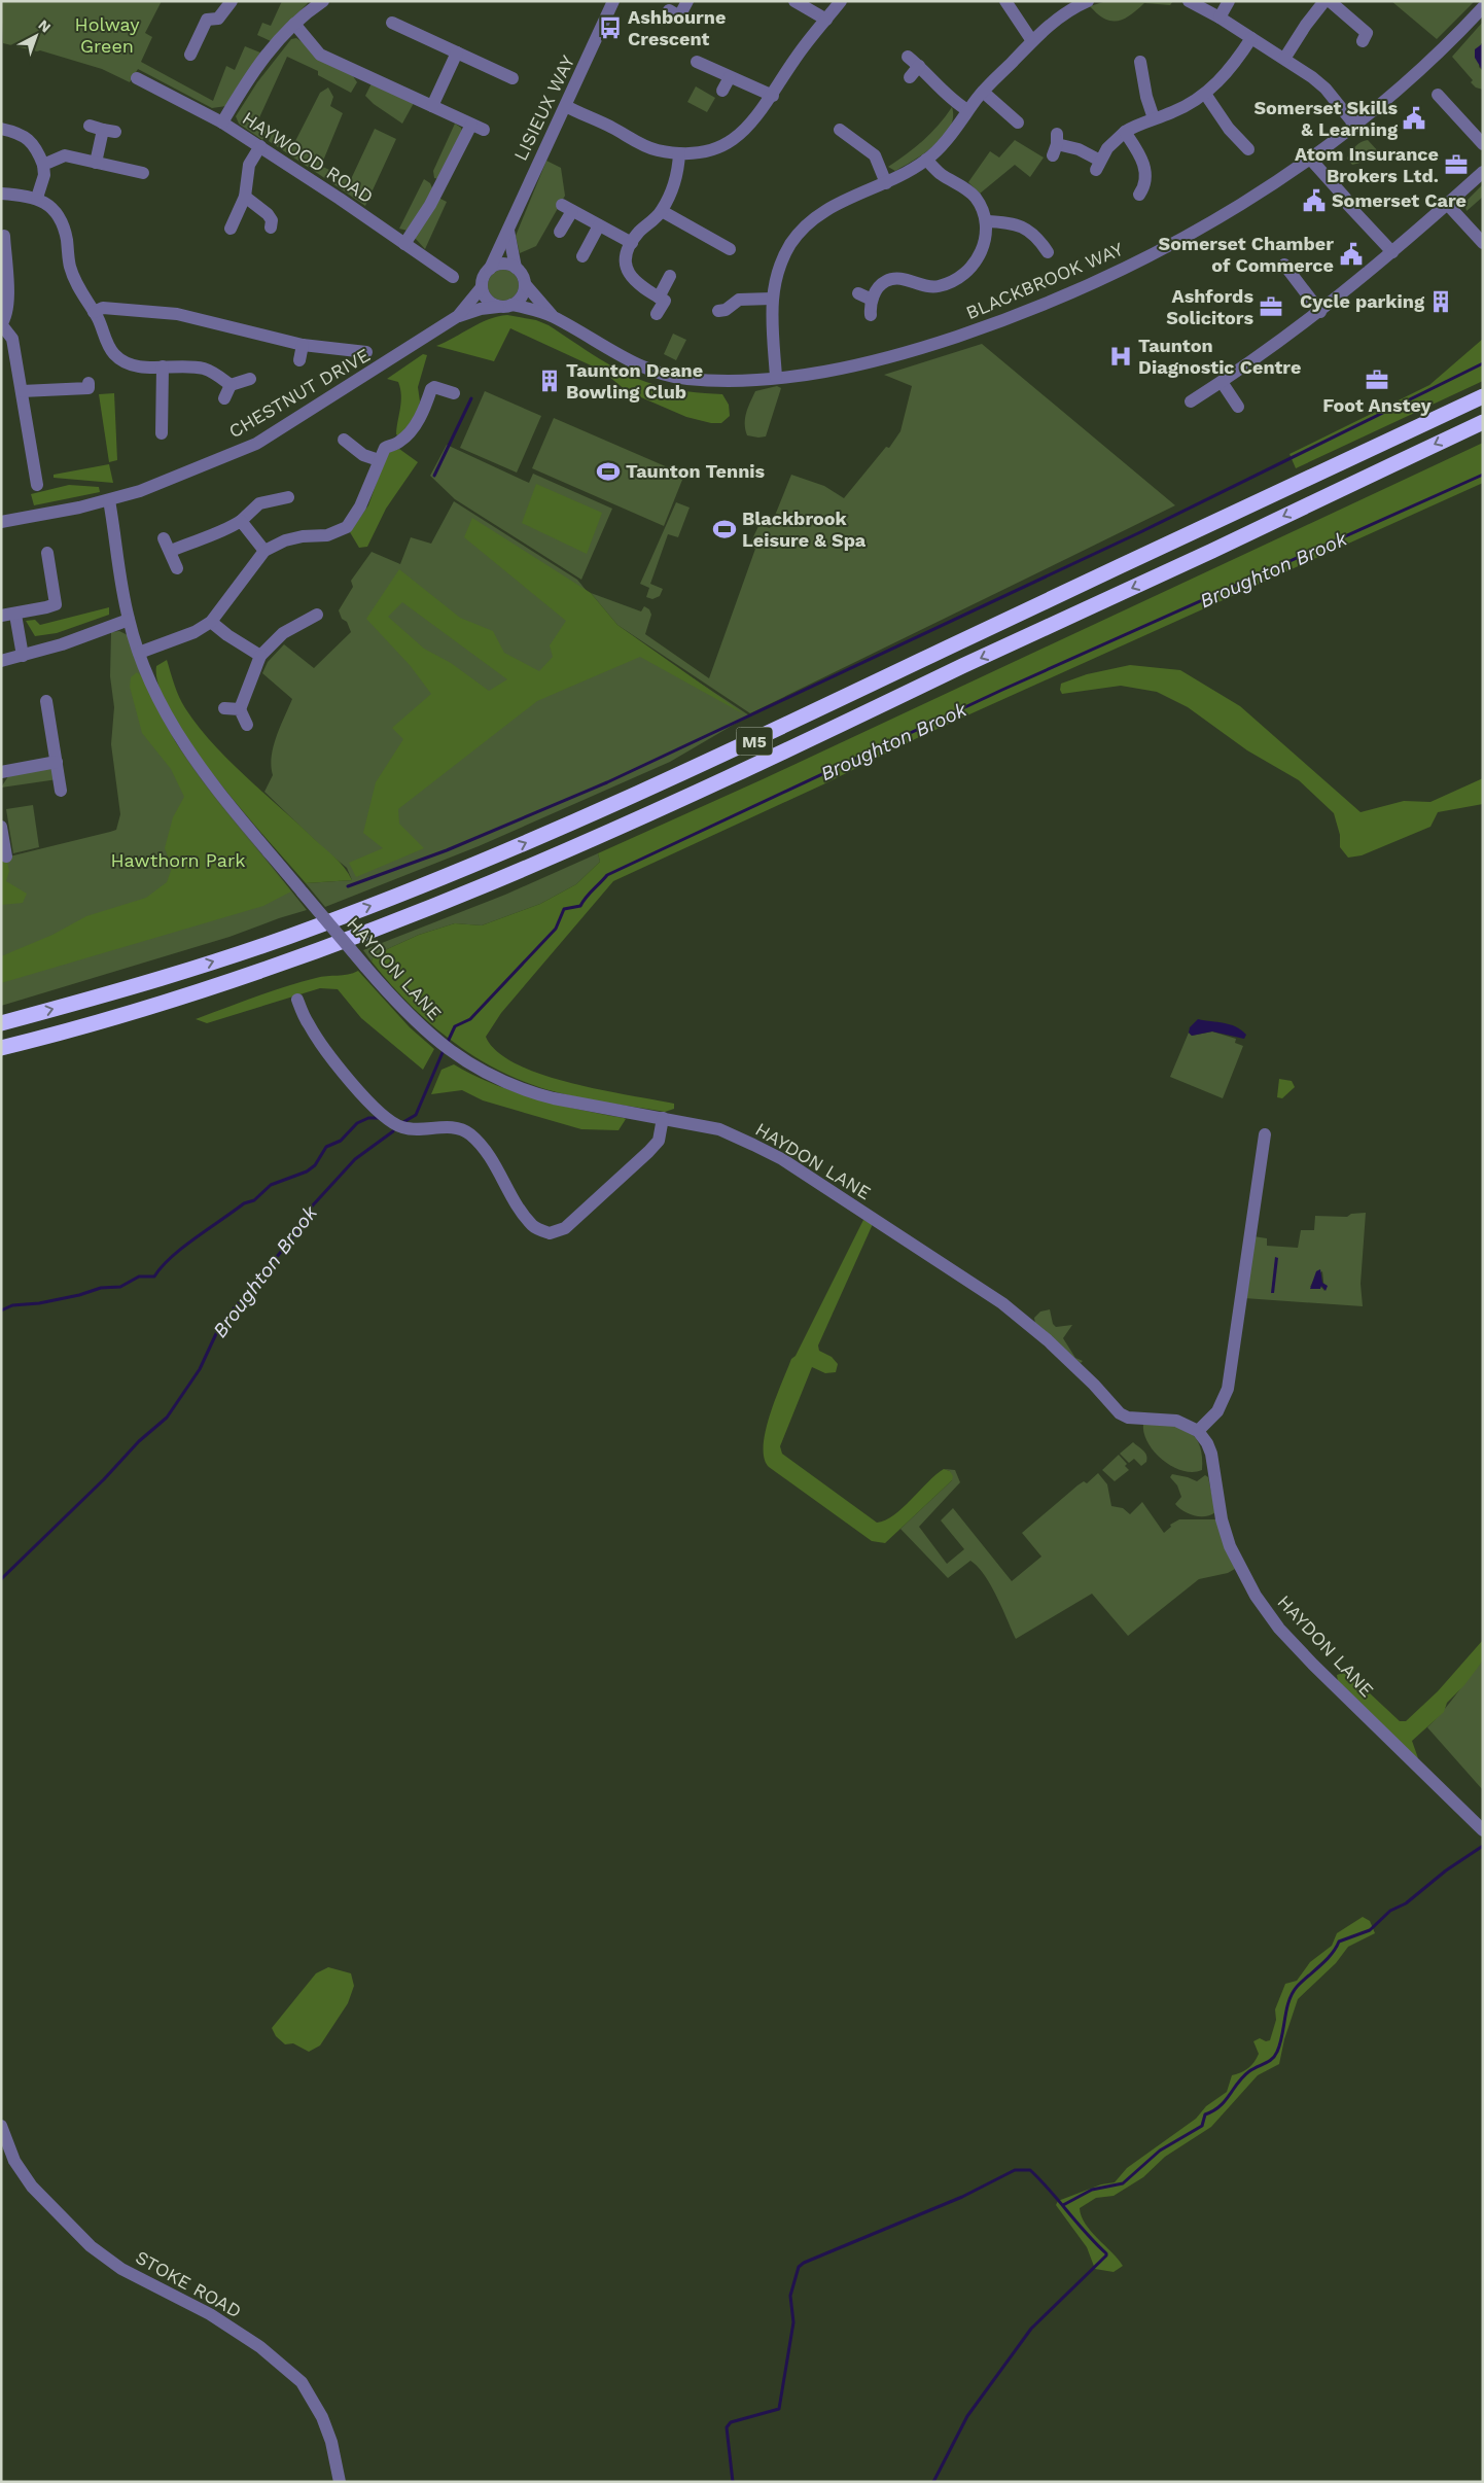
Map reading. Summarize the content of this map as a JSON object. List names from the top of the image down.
{
  "streets": {
    "highway": ["M5"],
    "street": [
      "LISIEUX WAY",
      "HAYWOOD ROAD",
      "BLACKBROOK WAY",
      "CHESTNUT DRIVE",
      "HAYDON LANE",
      "STOKE ROAD"
    ]
  },
  "crossings": [
    ["LISIEUX WAY", "BLACKBROOK WAY"],
    ["LISIEUX WAY", "CHESTNUT DRIVE"],
    ["BLACKBROOK WAY", "CHESTNUT DRIVE"],
    ["CHESTNUT DRIVE", "HAYDON LANE"]
  ],
  "water": ["Broughton Brook"],
  "parks": ["Holway Green", "Hawthorn Park"],
  "places": {
    "bus stop": ["Ashbourne Crescent"],
    "public building": ["Somerset Skills & Learning", "Somerset Care", "Somerset Chamber of Commerce"],
    "office": ["Atom Insurance Brokers Ltd.", "Ashfords Solicitors", "Foot Anstey"],
    "building": ["Cycle parking", "Taunton Deane Bowling Club"],
    "hospital": ["Taunton Diagnostic Centre"],
    "sports": ["Taunton Tennis", "Blackbrook Leisure & Spa"]
  },
  "north": "top right"
}
